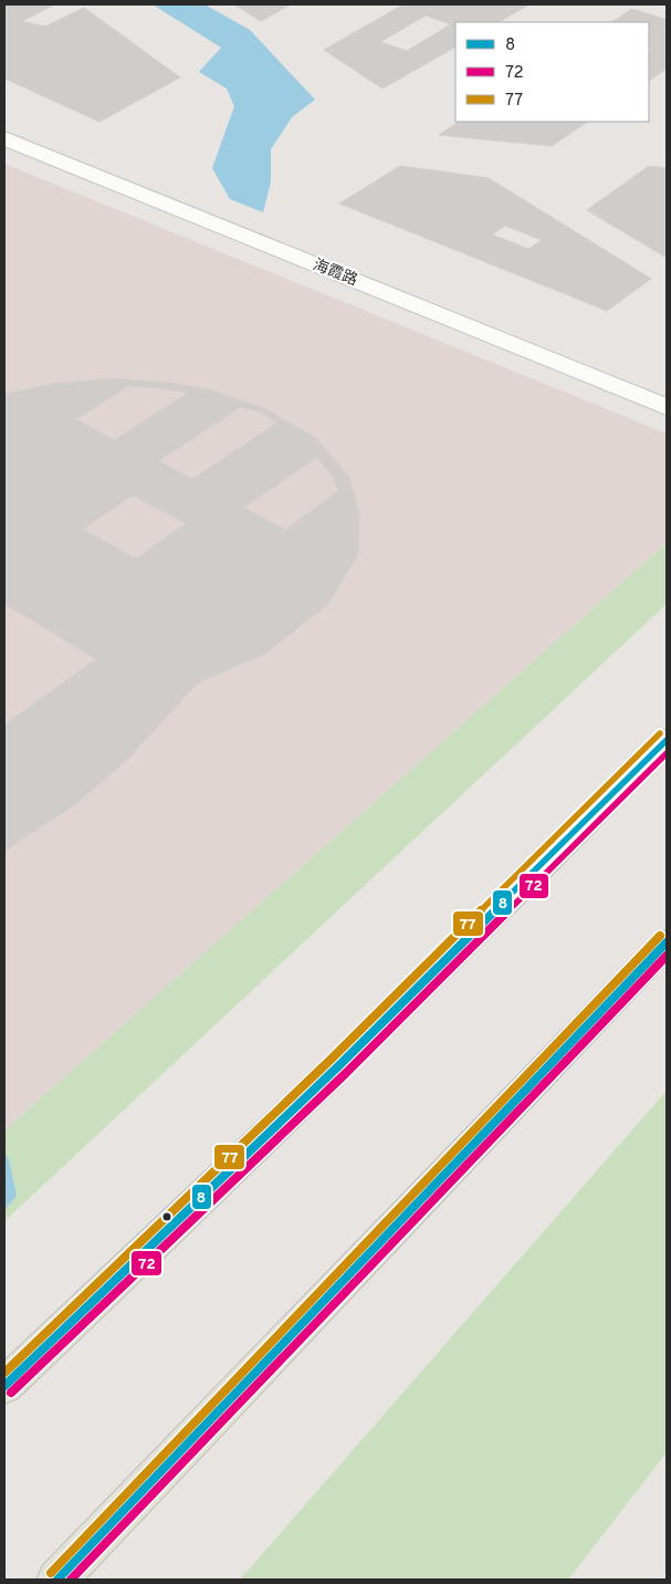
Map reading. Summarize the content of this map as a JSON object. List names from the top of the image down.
{
  "streets": {
    "street": ["海霞路"]
  },
  "lines": ["transit line 77", "transit line 8", "transit line 72"],
  "legend": ["8", "72", "77"]
}
